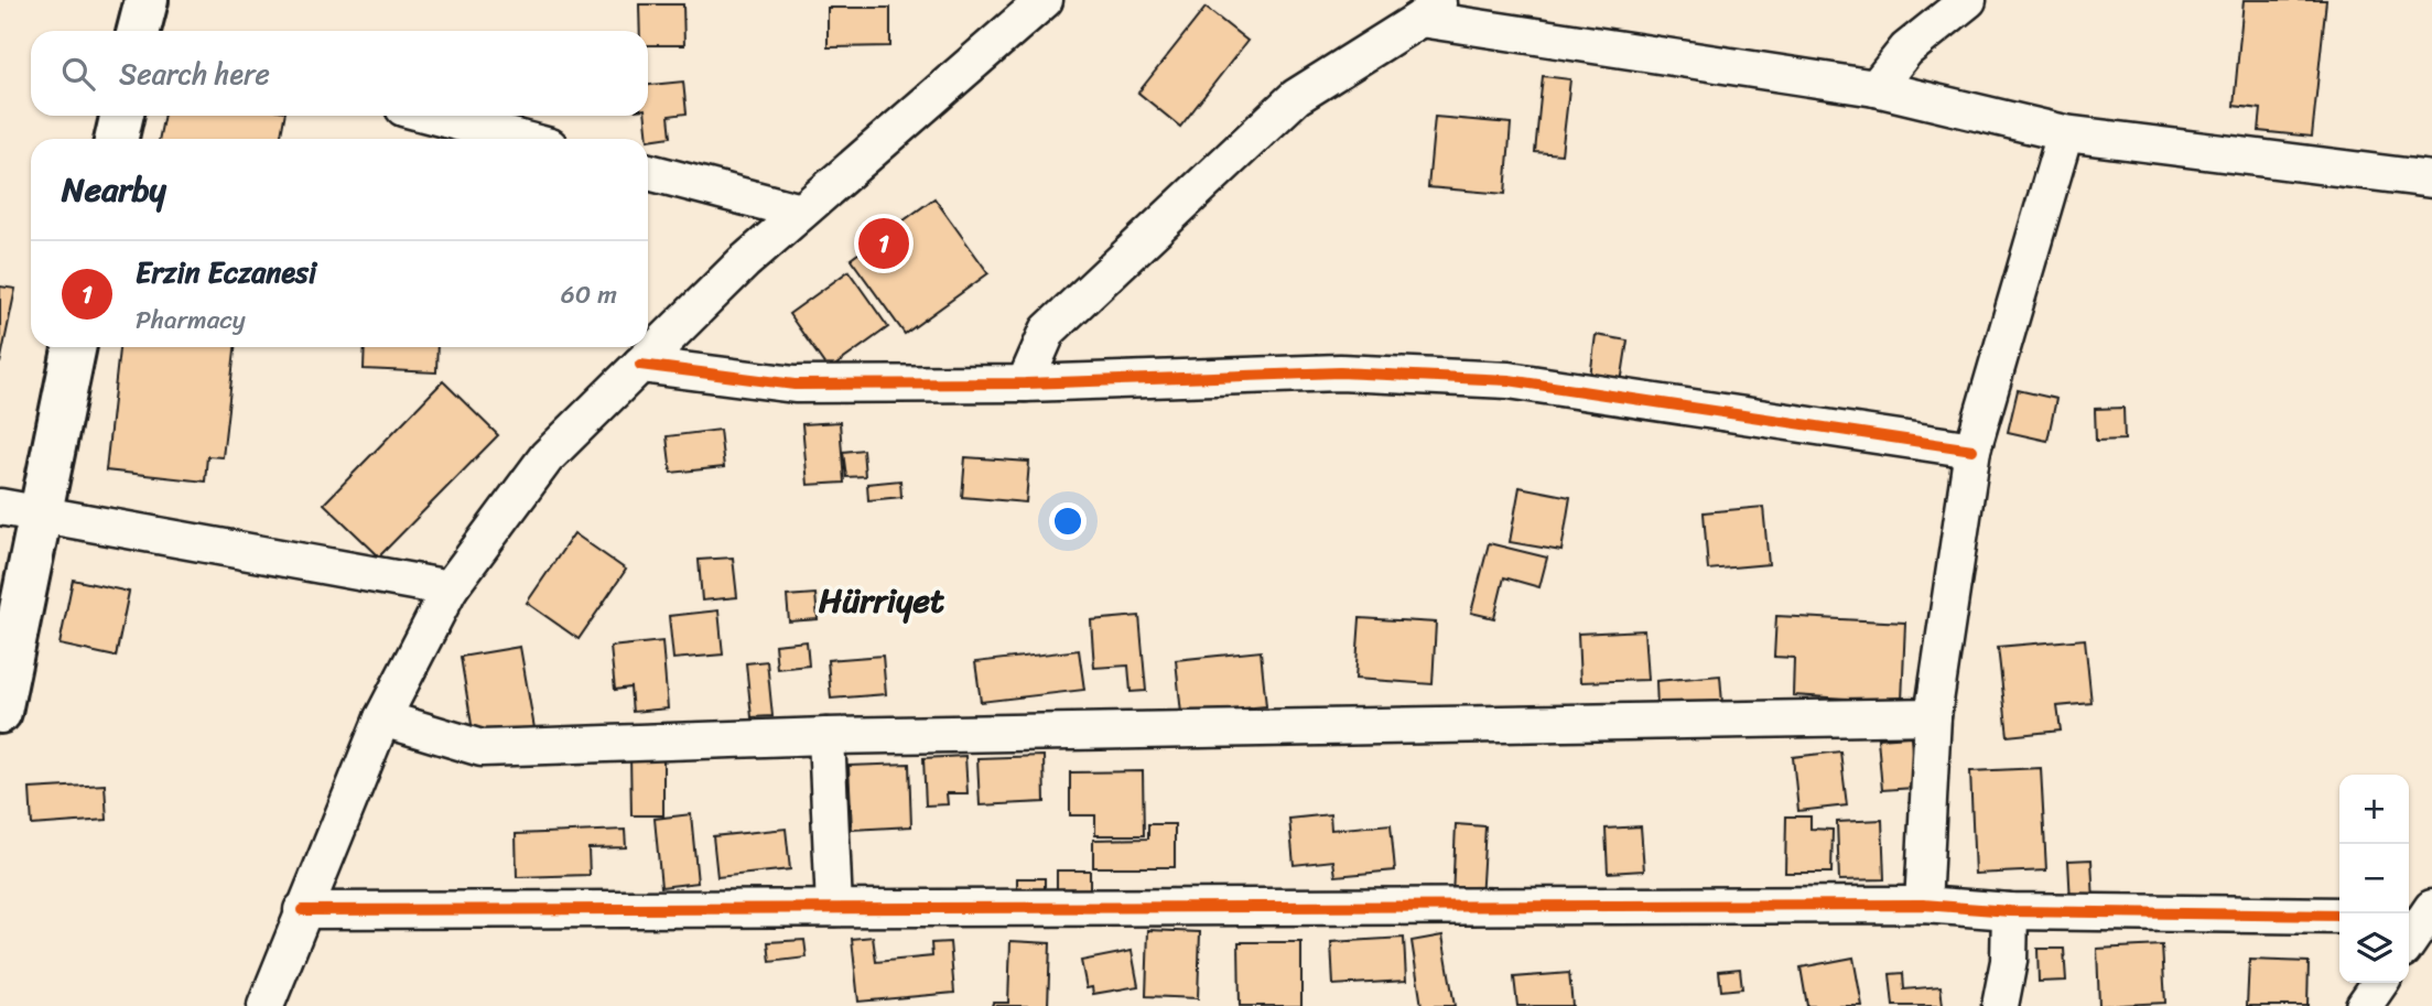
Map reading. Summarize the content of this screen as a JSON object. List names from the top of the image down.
{
  "districts": ["Hürriyet"],
  "page": {
    "search": "Search here",
    "heading": "Nearby",
    "pins": "1",
    "list": [
      {
        "mark": "1",
        "name": "Erzin Eczanesi",
        "note": "Pharmacy",
        "value": "60 m"
      }
    ],
    "map_buttons": ["+", "−"]
  }
}
